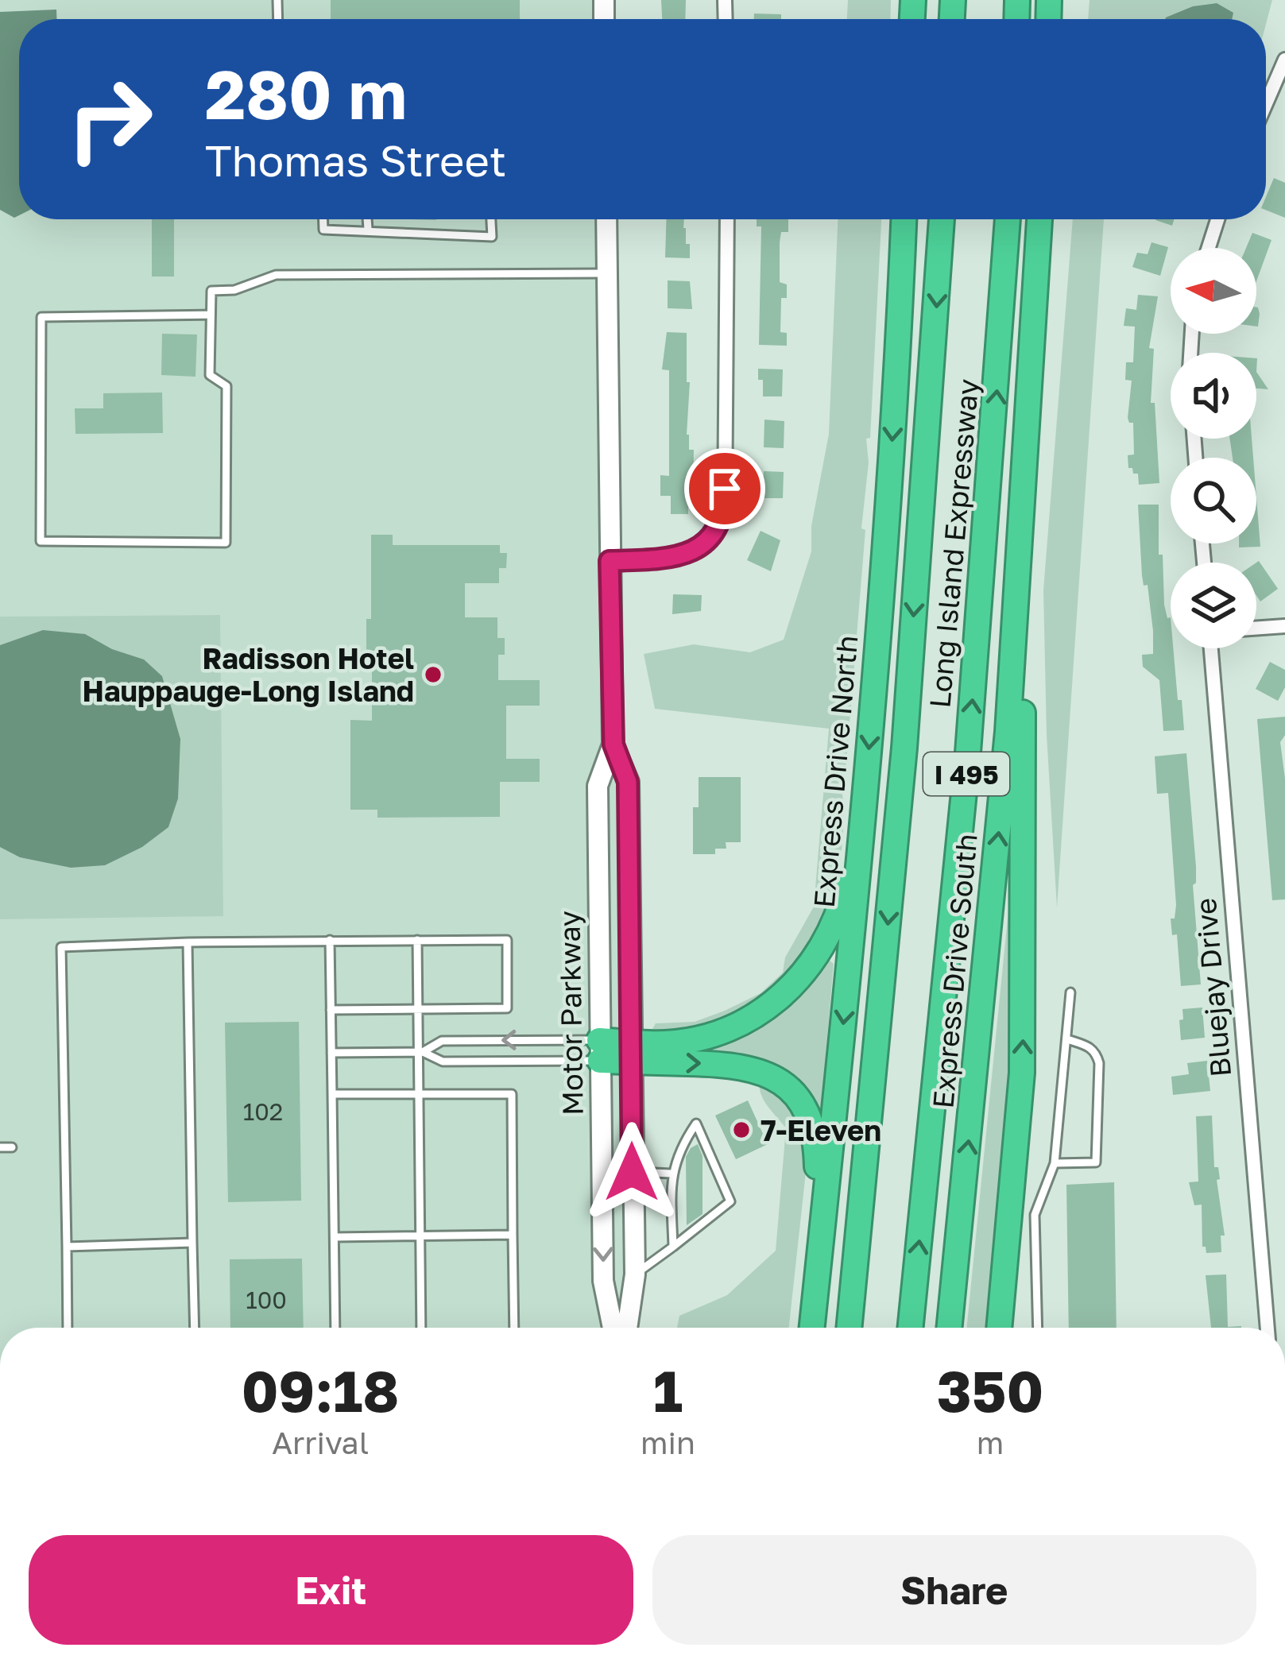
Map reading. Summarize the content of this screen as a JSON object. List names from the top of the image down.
{
  "streets": {
    "highway": [
      "Long Island Expressway",
      "Express Drive North",
      "I 495",
      "Express Drive South"
    ],
    "main road": ["Motor Parkway"],
    "street": ["Bluejay Drive"]
  },
  "places": ["Radisson Hotel Hauppauge-Long Island", "7-Eleven"],
  "house_numbers": ["102", "100"],
  "north": "left",
  "page": {
    "turn": ["280 m", "Thomas Street"],
    "eta": [
      "09:18",
      "Arrival",
      "1",
      "min",
      "350",
      "m"
    ],
    "buttons": ["Exit", "Share"]
  }
}
